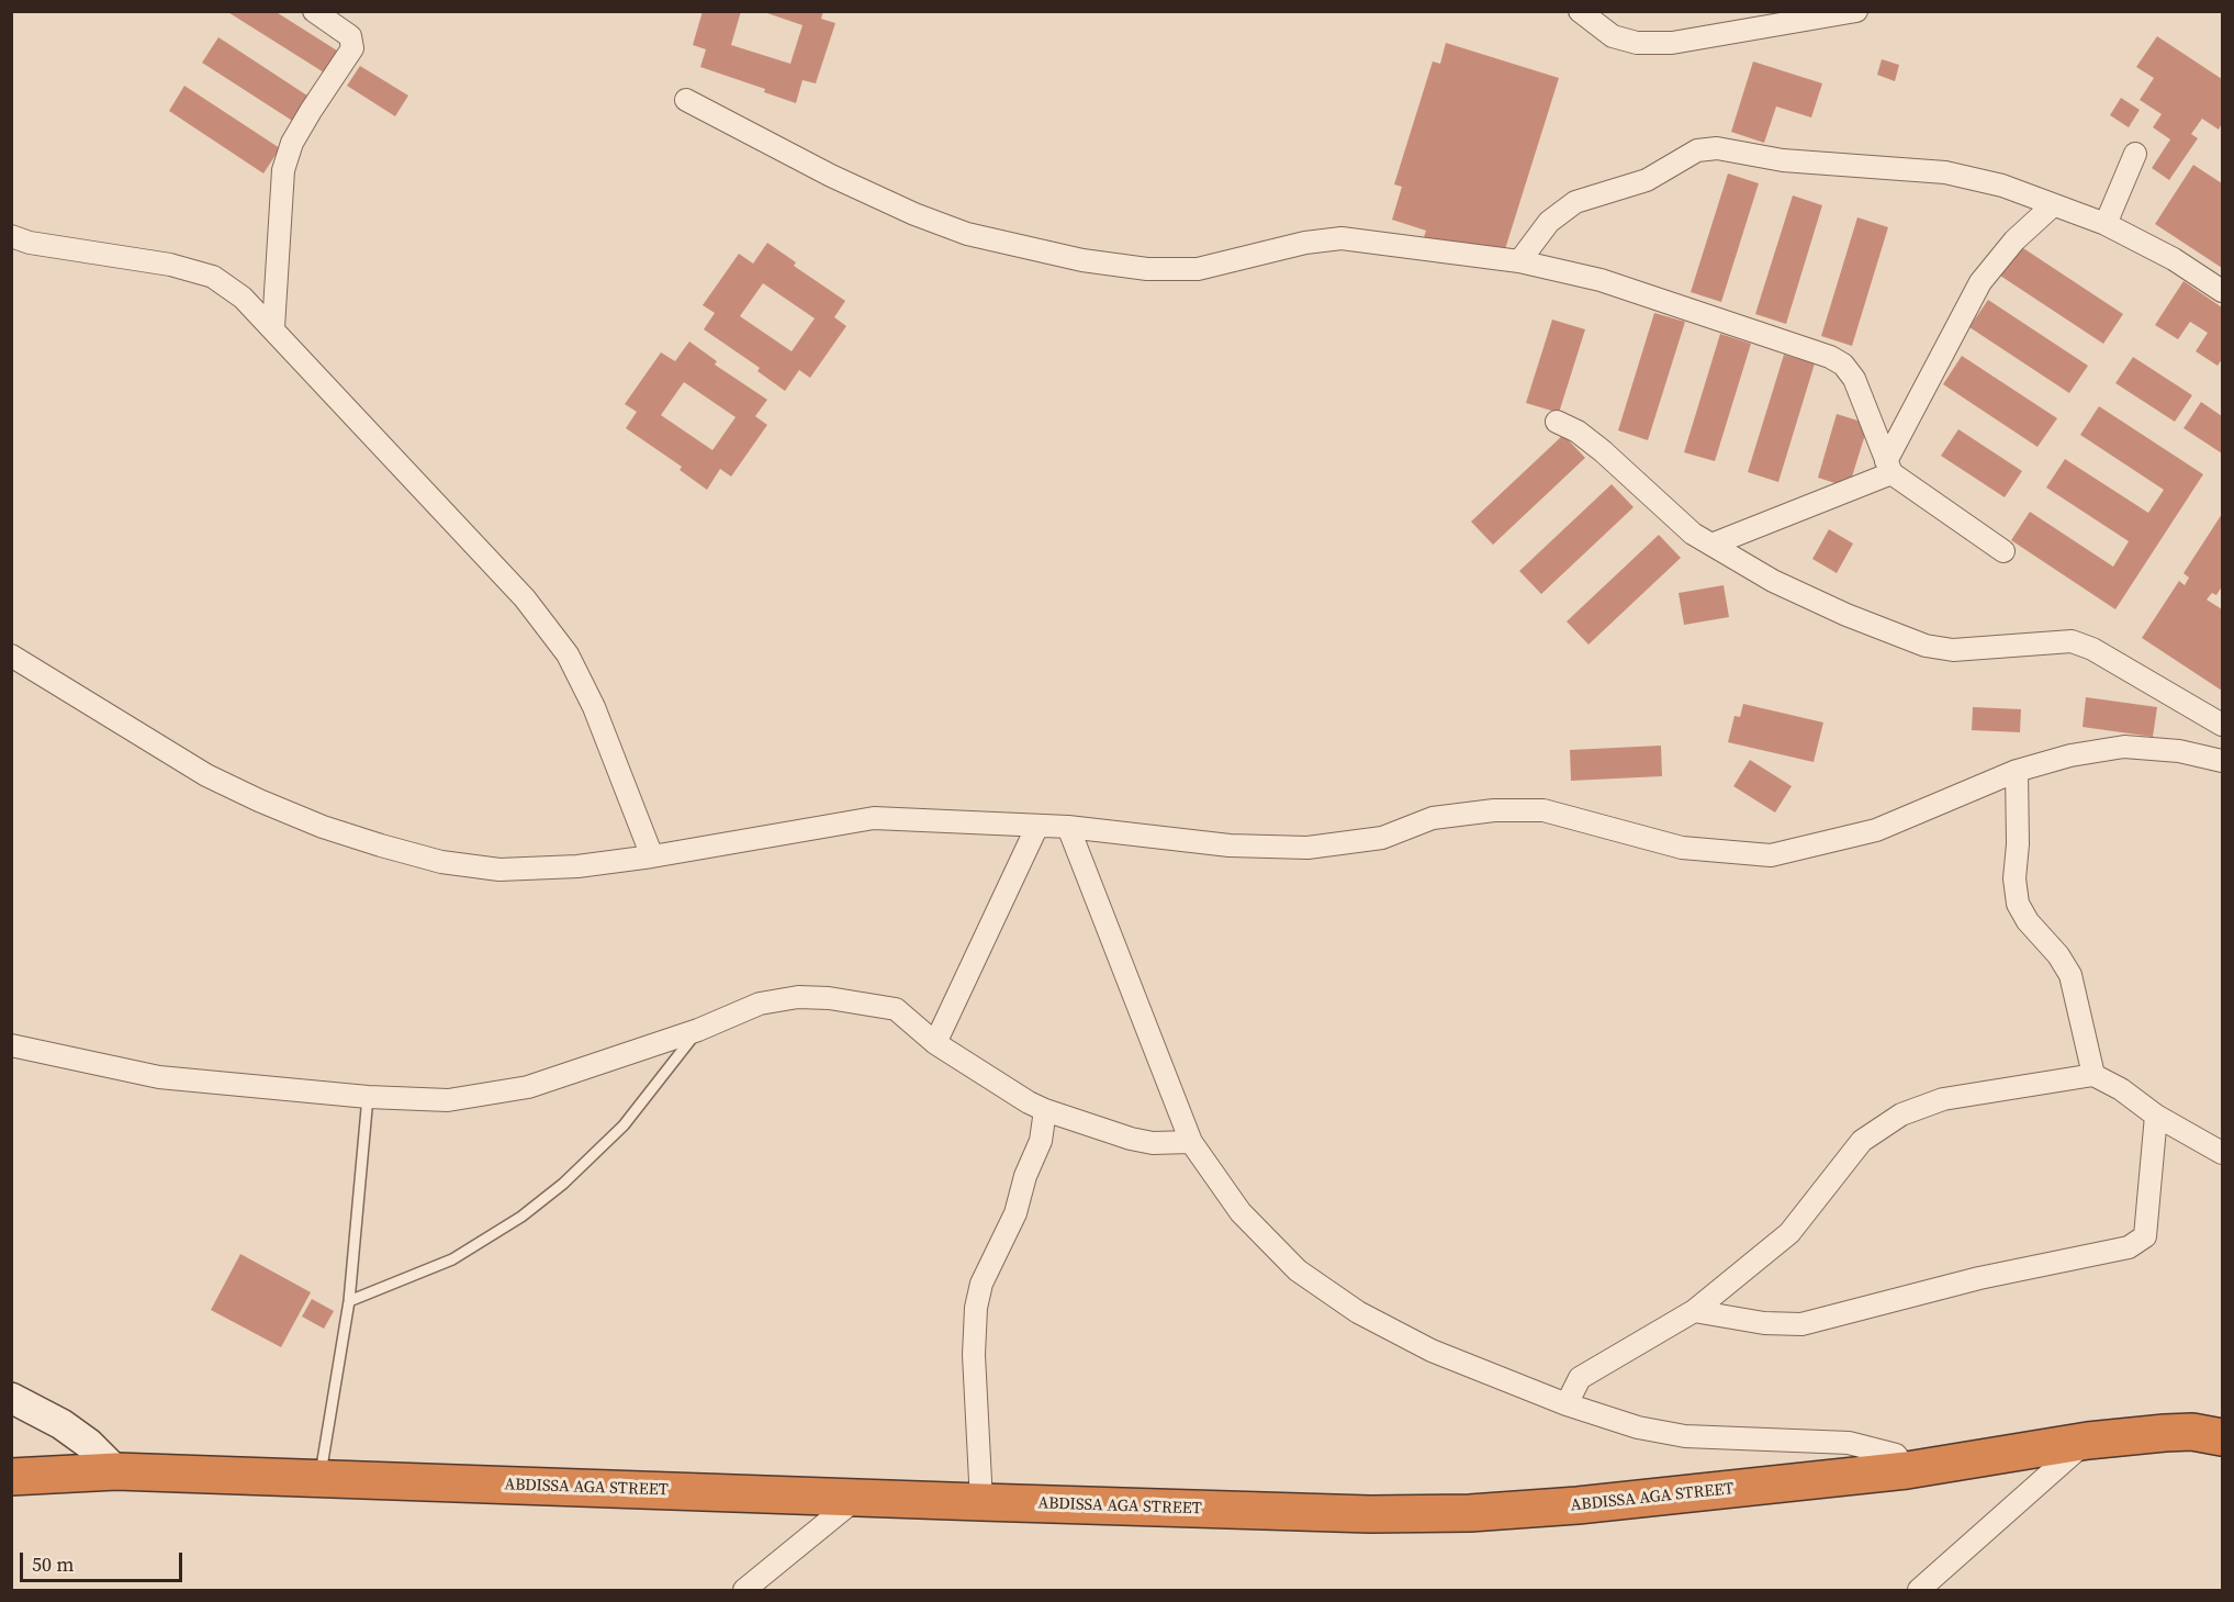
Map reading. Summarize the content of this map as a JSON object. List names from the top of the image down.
{
  "streets": {
    "highway": ["ABDISSA AGA STREET"]
  },
  "scale_bar": "50 m"
}
